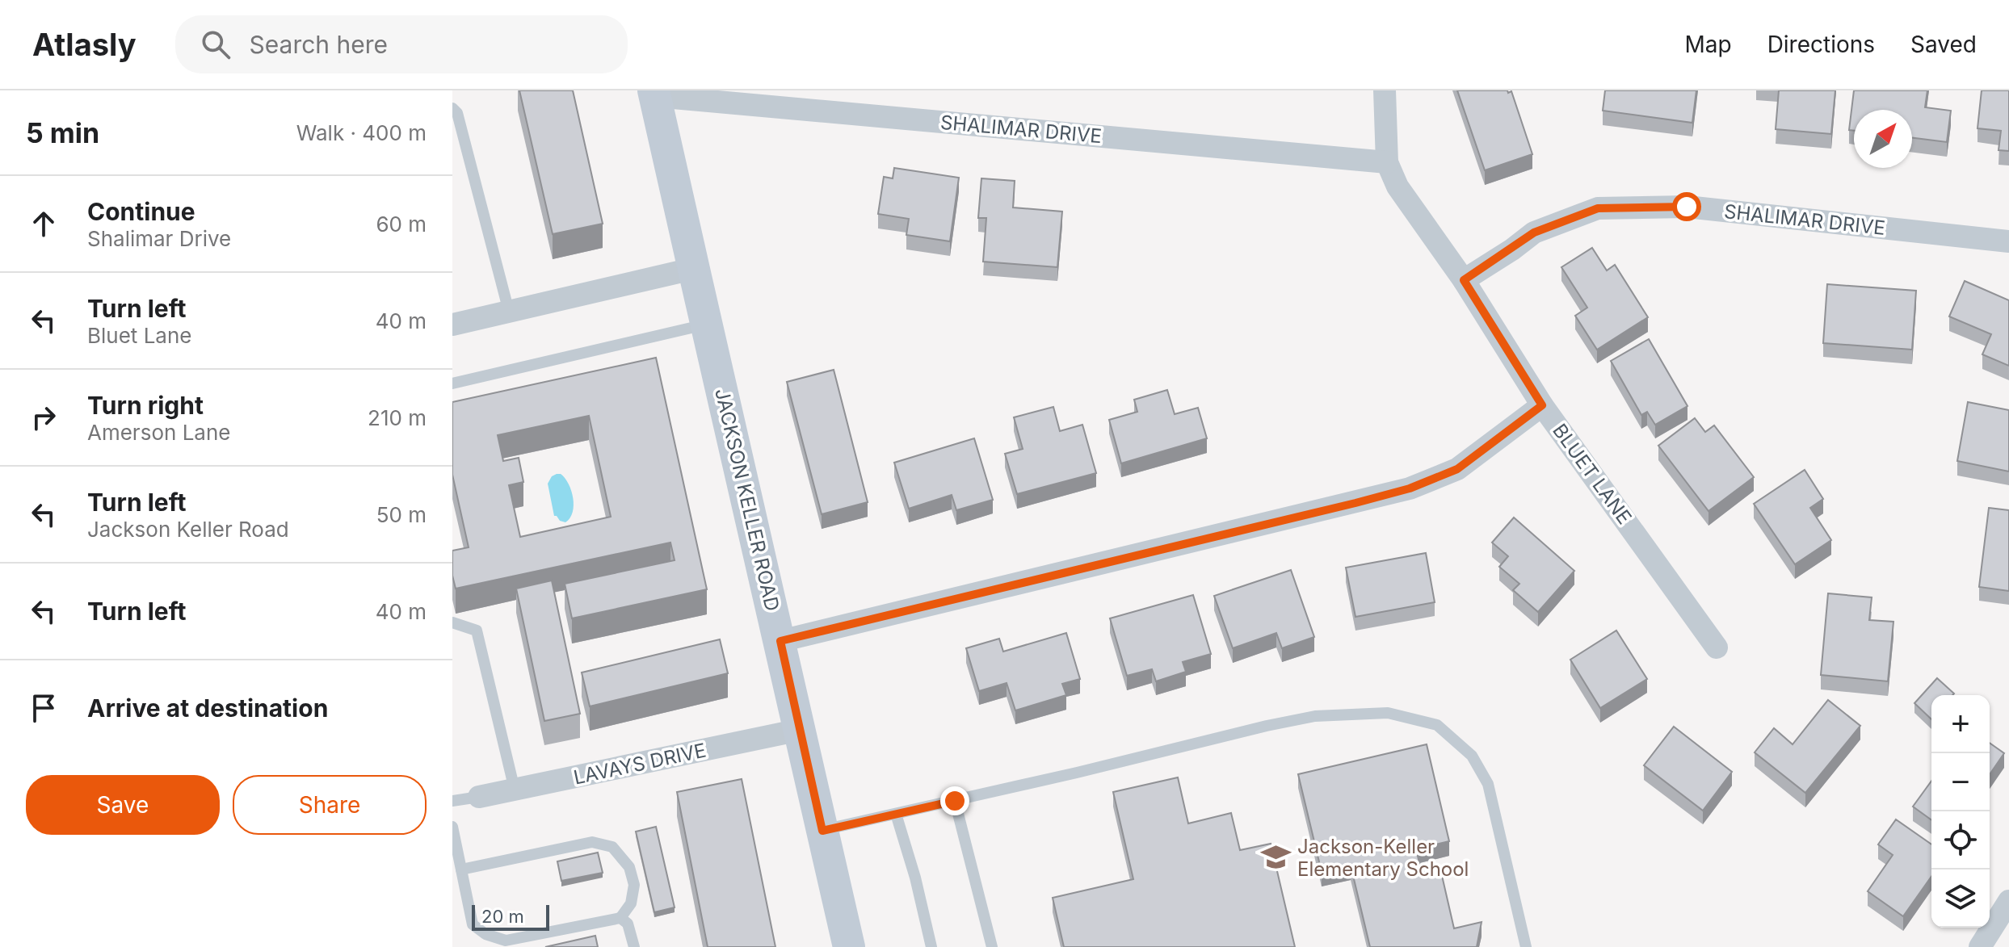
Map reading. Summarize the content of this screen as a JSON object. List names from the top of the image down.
{
  "streets": {
    "main road": ["JACKSON KELLER ROAD"],
    "street": ["SHALIMAR DRIVE", "BLUET LANE", "LAVAYS DRIVE"]
  },
  "crossings": [
    ["SHALIMAR DRIVE", "BLUET LANE"],
    ["SHALIMAR DRIVE", "JACKSON KELLER ROAD"],
    ["JACKSON KELLER ROAD", "LAVAYS DRIVE"]
  ],
  "places": {
    "school or university": ["Jackson-Keller Elementary School"]
  },
  "scale_bar": "20 m",
  "north": "top right",
  "page": {
    "header": "Atlasly",
    "search": "Search here",
    "nav": ["Map", "Directions", "Saved"],
    "heading": ["5 min", "Walk · 400 m"],
    "list": [
      ["Continue", "Shalimar Drive", "60 m"],
      ["Turn left", "Bluet Lane", "40 m"],
      ["Turn right", "Amerson Lane", "210 m"],
      ["Turn left", "Jackson Keller Road", "50 m"],
      ["Turn left", "40 m"],
      "Arrive at destination"
    ],
    "map_buttons": ["+", "−"],
    "buttons": ["Save", "Share"],
    "scale": "20 m"
  }
}
